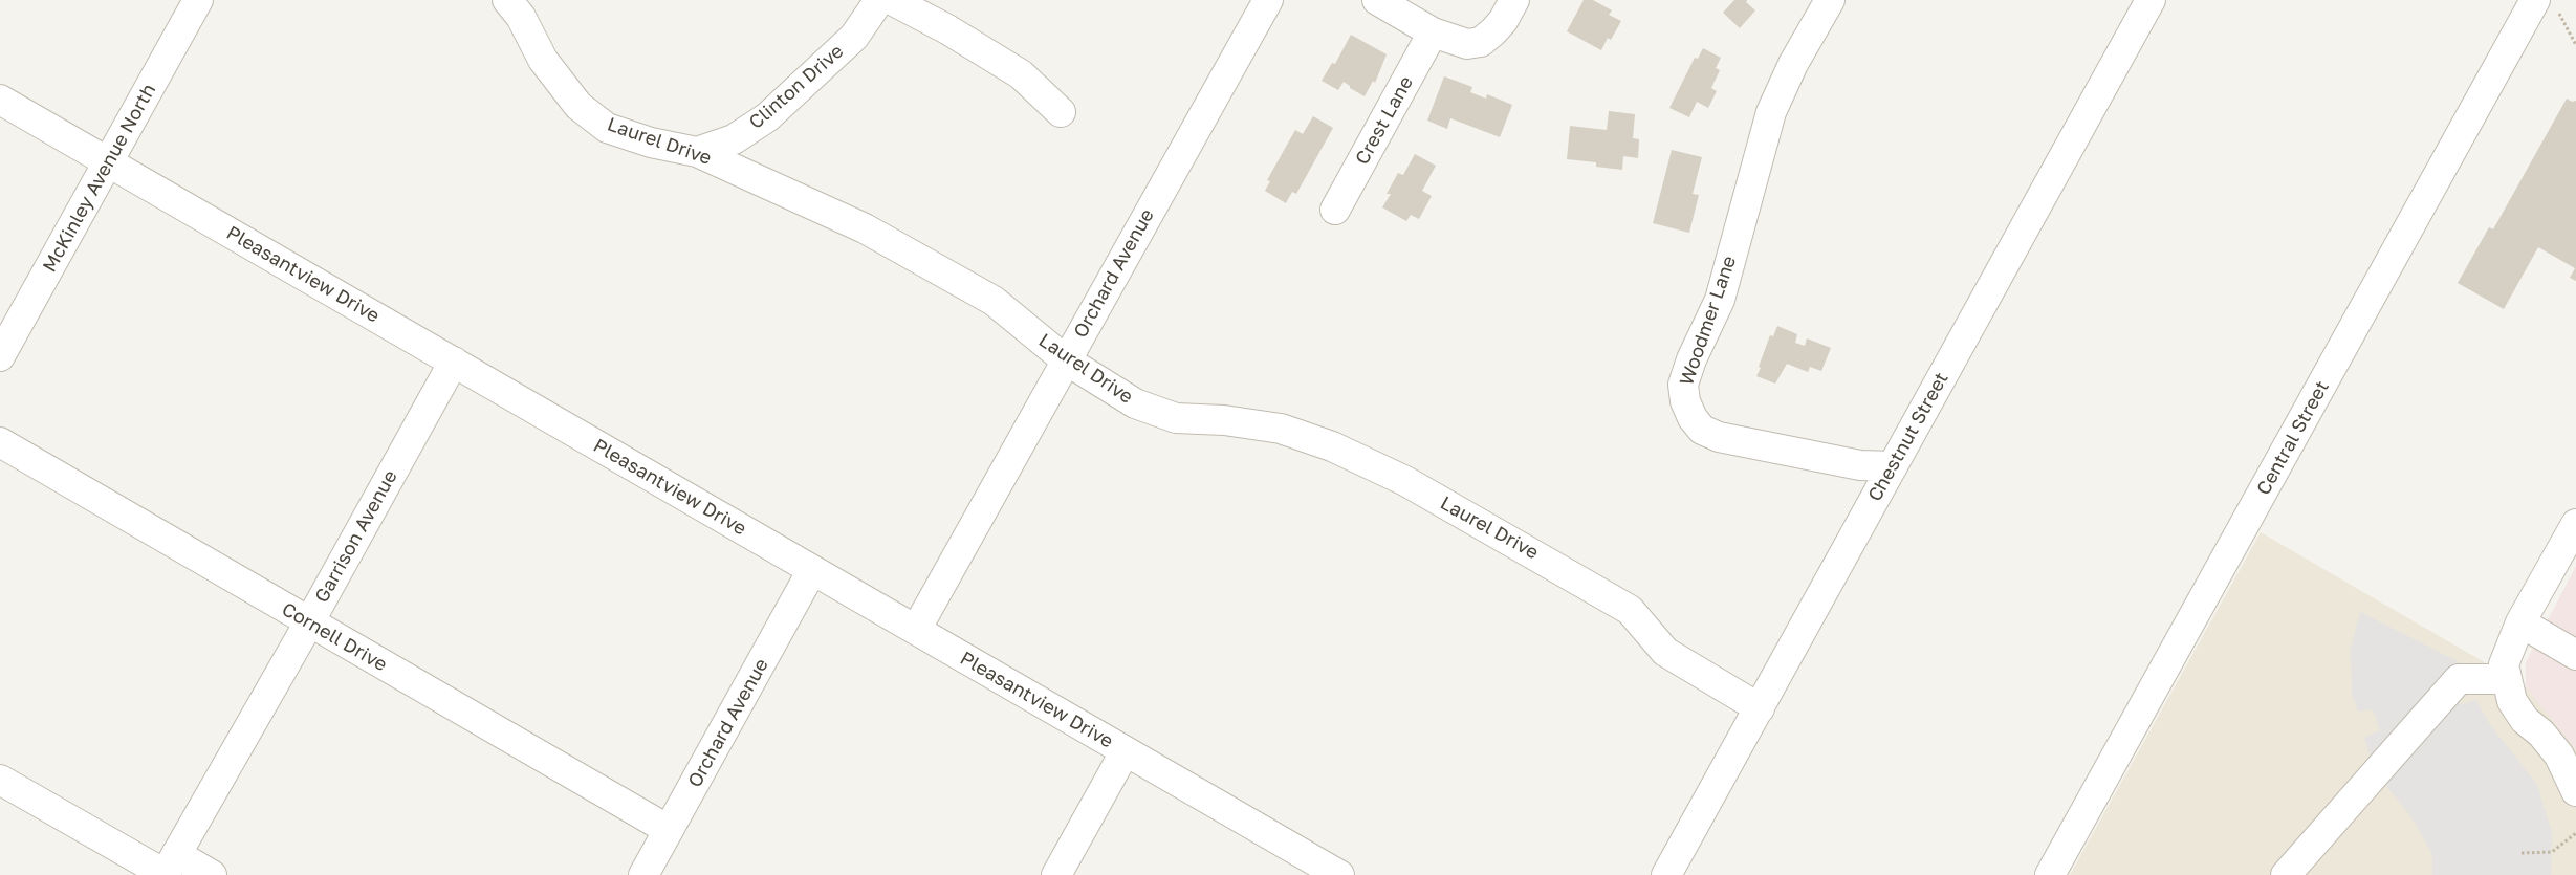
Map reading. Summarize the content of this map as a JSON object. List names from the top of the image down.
{
  "streets": {
    "street": [
      "Clinton Drive",
      "Crest Lane",
      "Laurel Drive",
      "McKinley Avenue North",
      "Orchard Avenue",
      "Pleasantview Drive",
      "Woodmer Lane",
      "Chestnut Street",
      "Central Street",
      "Garrison Avenue",
      "Cornell Drive"
    ]
  },
  "crossings": [
    ["Clinton Drive", "Laurel Drive"],
    ["Laurel Drive", "Orchard Avenue"],
    ["Laurel Drive", "Chestnut Street"],
    ["McKinley Avenue North", "Pleasantview Drive"],
    ["Orchard Avenue", "Pleasantview Drive"],
    ["Orchard Avenue", "Cornell Drive"],
    ["Pleasantview Drive", "Garrison Avenue"],
    ["Woodmer Lane", "Chestnut Street"],
    ["Garrison Avenue", "Cornell Drive"]
  ]
}
